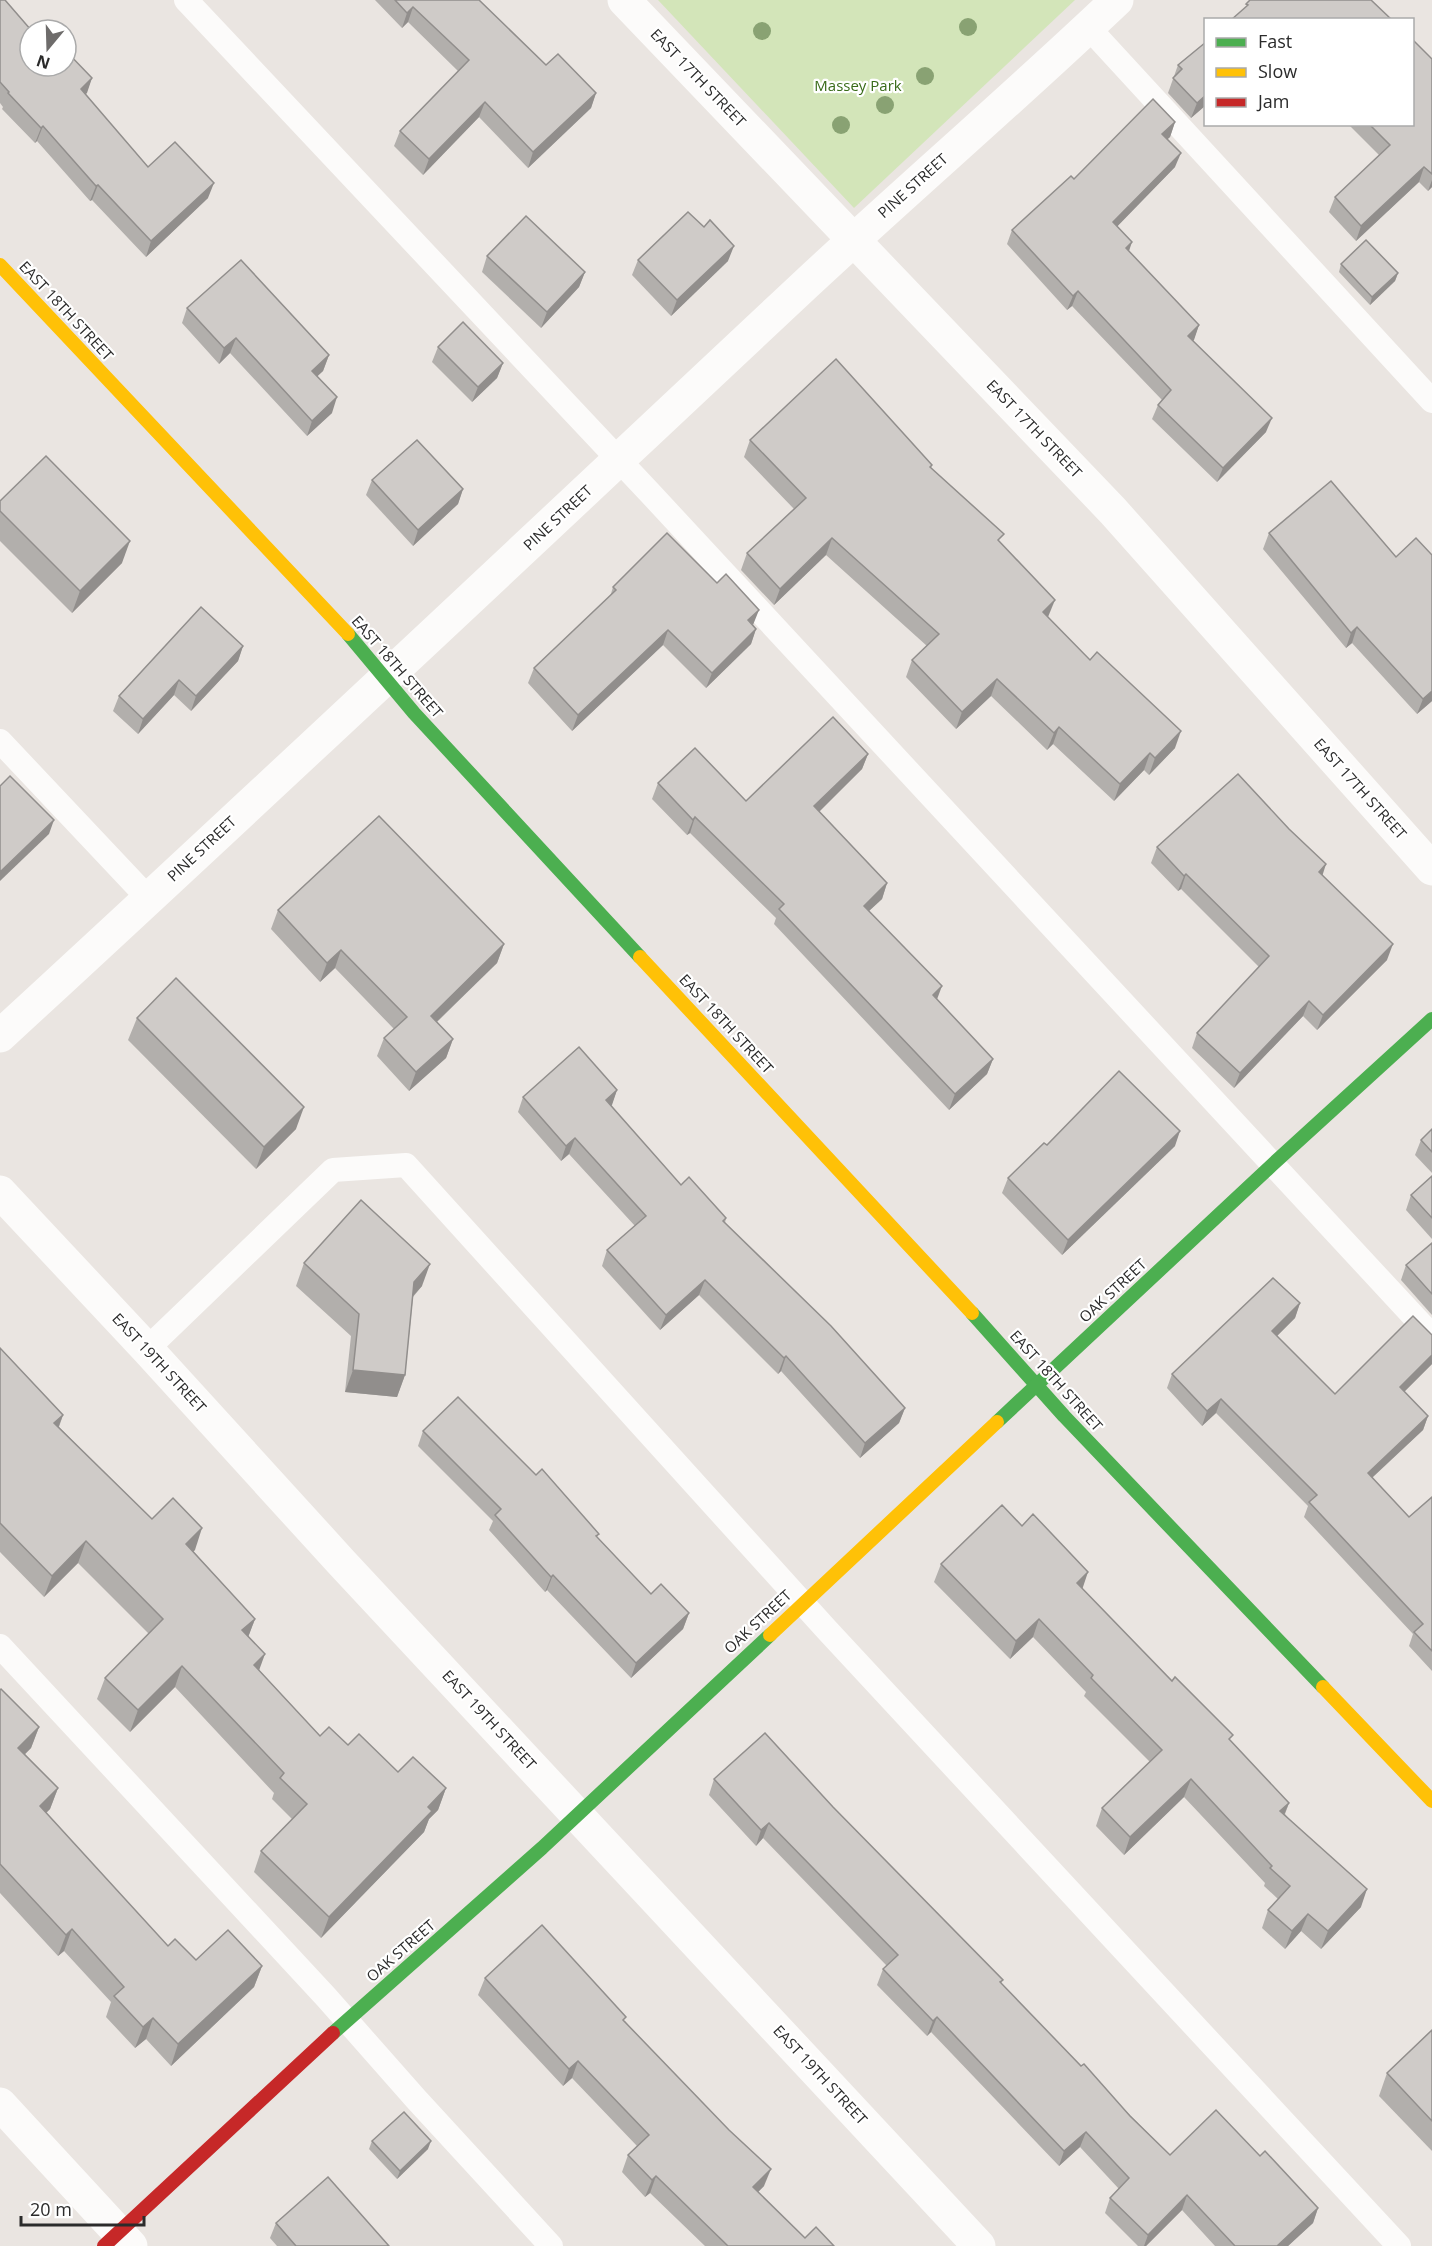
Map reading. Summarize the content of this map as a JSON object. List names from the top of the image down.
{
  "streets": {
    "street": [
      "EAST 17TH STREET",
      "PINE STREET",
      "EAST 18TH STREET",
      "OAK STREET",
      "EAST 19TH STREET"
    ]
  },
  "crossings": [
    ["EAST 17TH STREET", "PINE STREET"],
    ["PINE STREET", "EAST 18TH STREET"],
    ["EAST 18TH STREET", "OAK STREET"],
    ["OAK STREET", "EAST 19TH STREET"]
  ],
  "parks": ["Massey Park"],
  "legend": ["Fast", "Slow", "Jam"],
  "scale_bar": "20 m",
  "north": "bottom"
}
